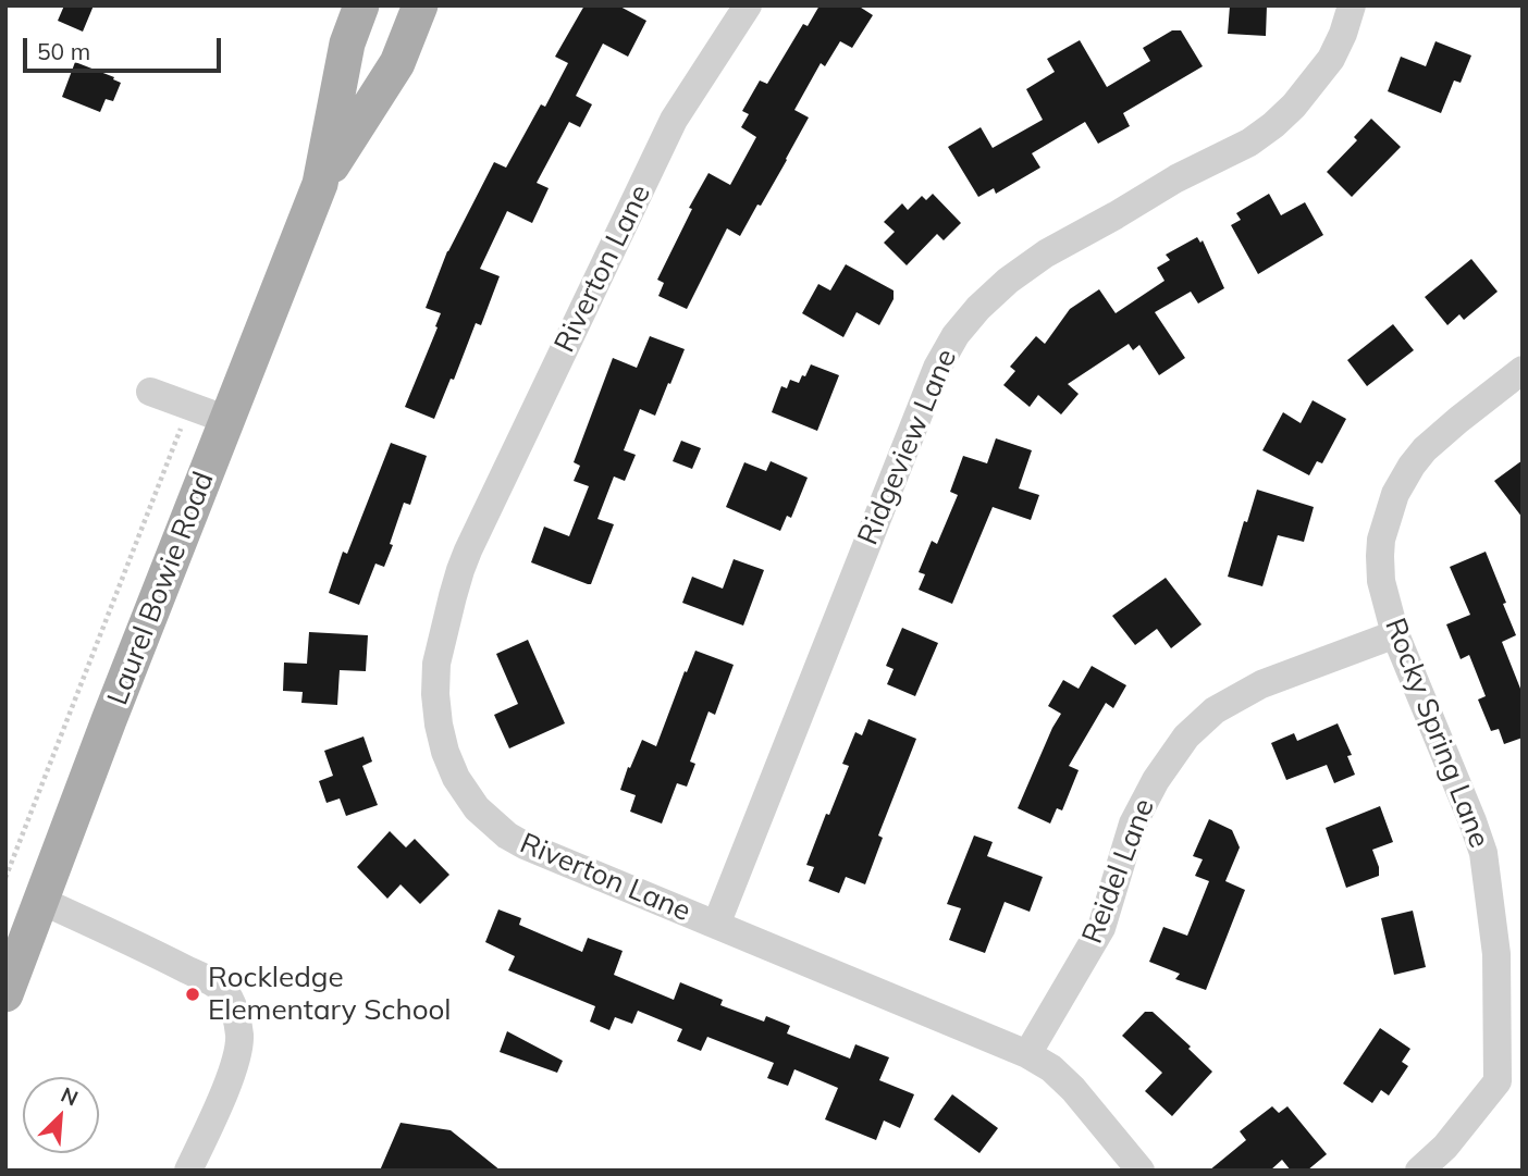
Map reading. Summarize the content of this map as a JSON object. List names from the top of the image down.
{
  "streets": {
    "main road": ["Laurel Bowie Road"],
    "street": [
      "Riverton Lane",
      "Ridgeview Lane",
      "Rocky Spring Lane",
      "Reidel Lane"
    ]
  },
  "crossings": [
    ["Riverton Lane", "Ridgeview Lane"],
    ["Riverton Lane", "Reidel Lane"],
    ["Rocky Spring Lane", "Reidel Lane"]
  ],
  "places": ["Rockledge Elementary School"],
  "scale_bar": "50 m",
  "north": "top right"
}
